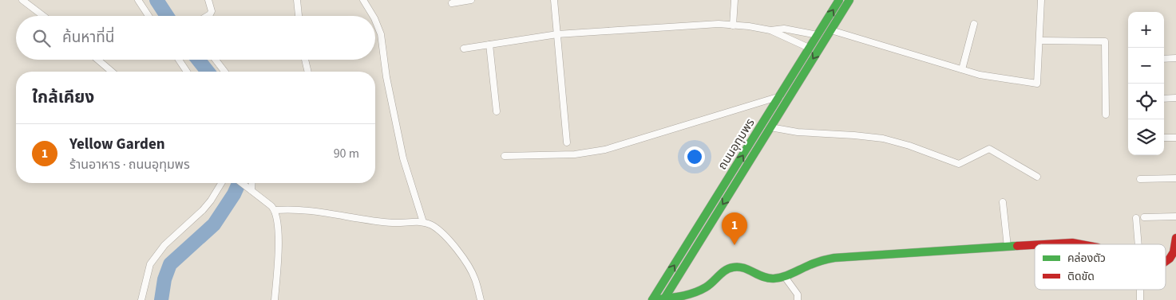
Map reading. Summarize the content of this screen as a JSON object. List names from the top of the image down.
{
  "streets": {
    "street": ["ถนนอุทุมพร"]
  },
  "legend": ["คล่องตัว", "ติดขัด"],
  "page": {
    "map_buttons": ["+", "−"],
    "search": "ค้นหาที่นี่",
    "heading": "ใกล้เคียง",
    "list": [
      {
        "mark": "1",
        "name": "Yellow Garden",
        "note": "ร้านอาหาร · ถนนอุทุมพร",
        "value": "90 m"
      }
    ],
    "pins": "1"
  }
}
